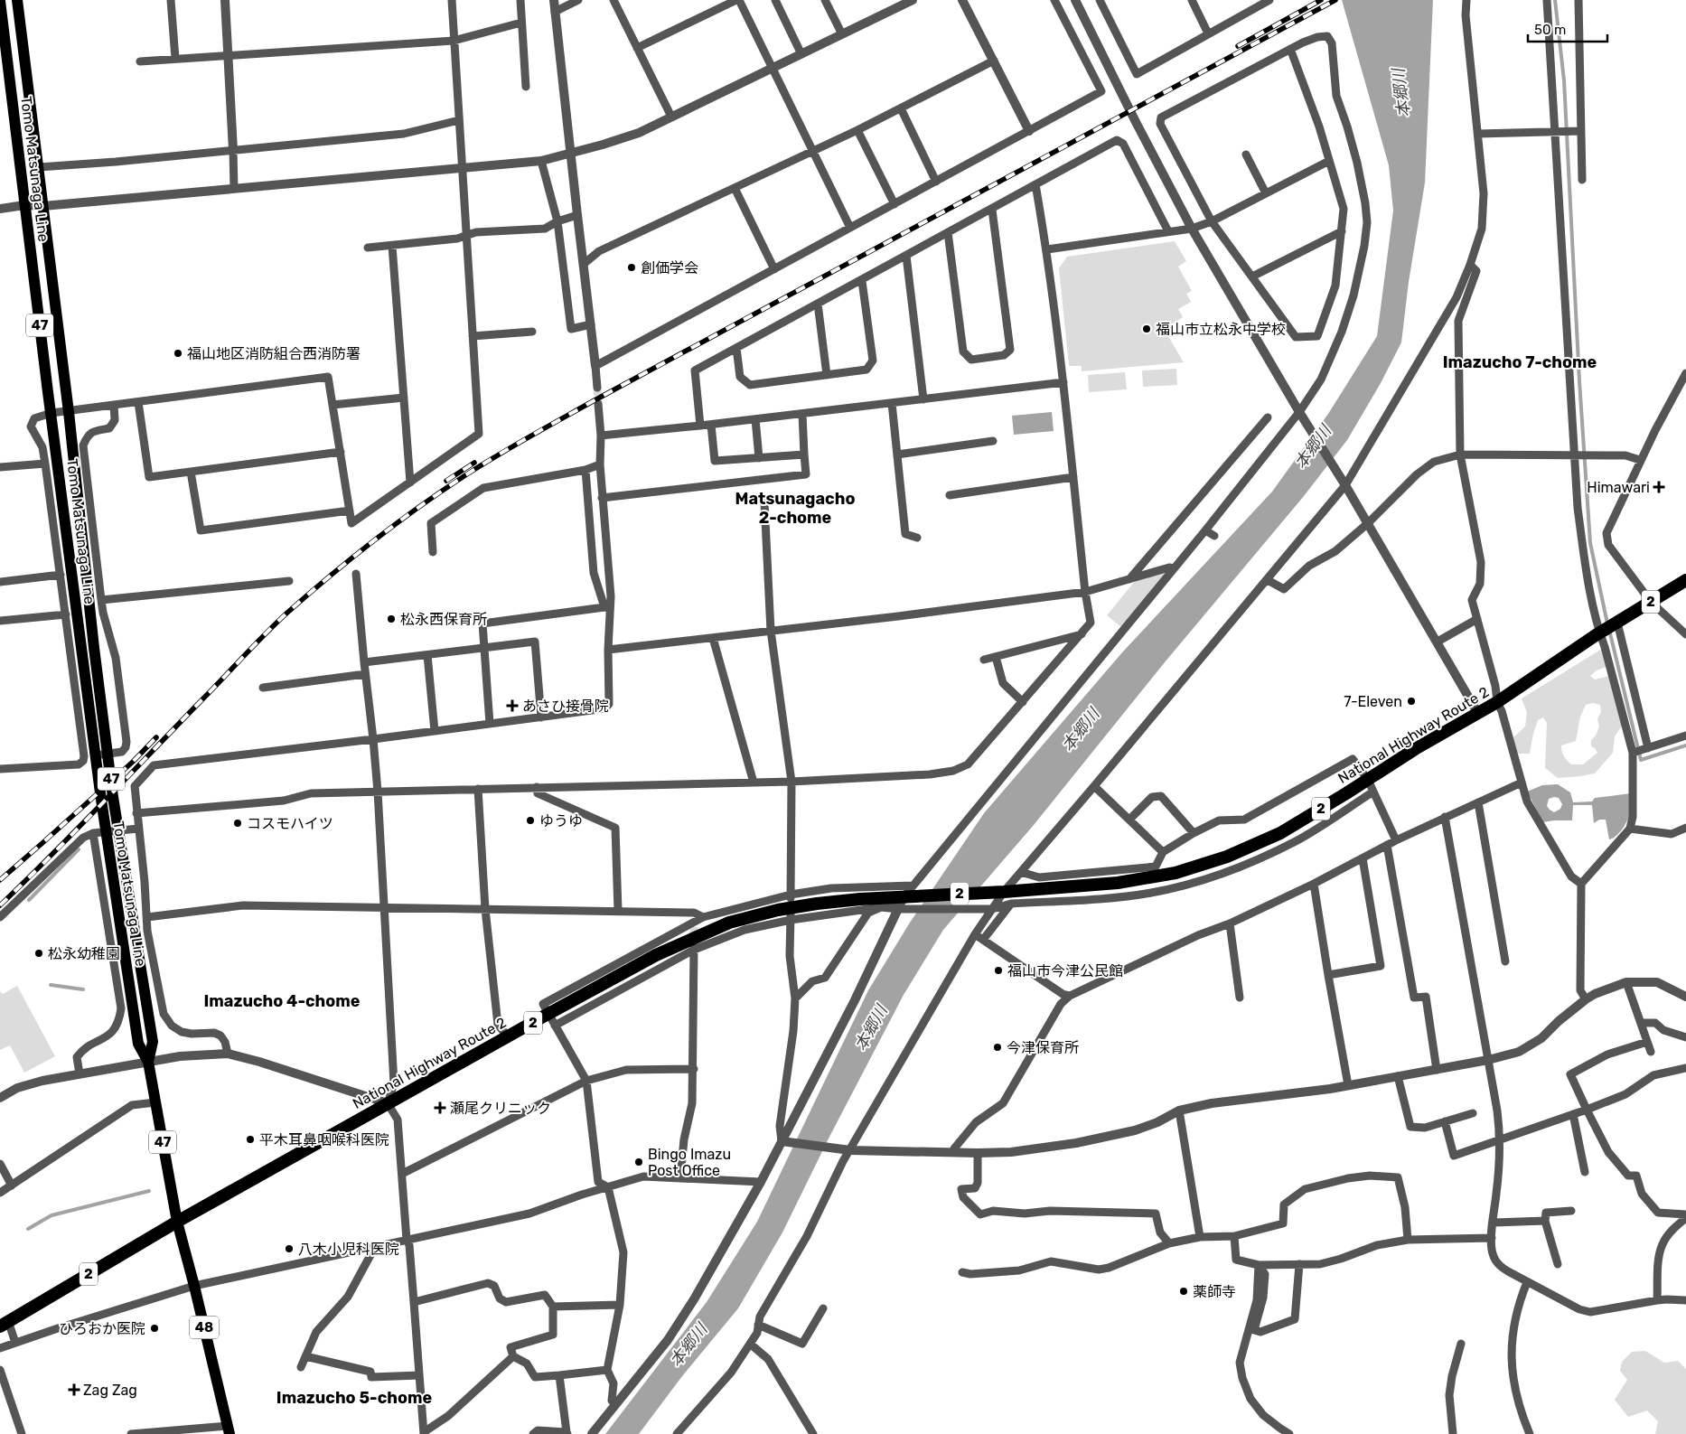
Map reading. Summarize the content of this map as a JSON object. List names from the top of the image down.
{
  "streets": {
    "highway": ["2", "National Highway Route 2"],
    "main road": ["Tomo Matsunaga Line", "47", "48"]
  },
  "crossings": [
    ["Tomo Matsunaga Line", "National Highway Route 2"],
    ["Tomo Matsunaga Line", "48"],
    ["National Highway Route 2", "48"]
  ],
  "districts": [
    "Imazucho 7-chome",
    "Matsunagacho 2-chome",
    "Imazucho 4-chome",
    "Imazucho 5-chome"
  ],
  "water": ["本郷川"],
  "places": {
    "other": [
      "創価学会",
      "福山市立松永中学校",
      "福山地区消防組合西消防署",
      "松永西保育所",
      "7-Eleven",
      "ゆうゆ",
      "コスモハイツ",
      "松永幼稚園",
      "福山市今津公民館",
      "今津保育所",
      "平木耳鼻咽喉科医院",
      "Bingo Imazu Post Office",
      "八木小児科医院",
      "薬師寺",
      "ひろおか医院"
    ],
    "health": [
      "Himawari",
      "あさひ接骨院",
      "瀬尾クリニック",
      "Zag Zag"
    ]
  },
  "scale_bar": "50 m"
}
